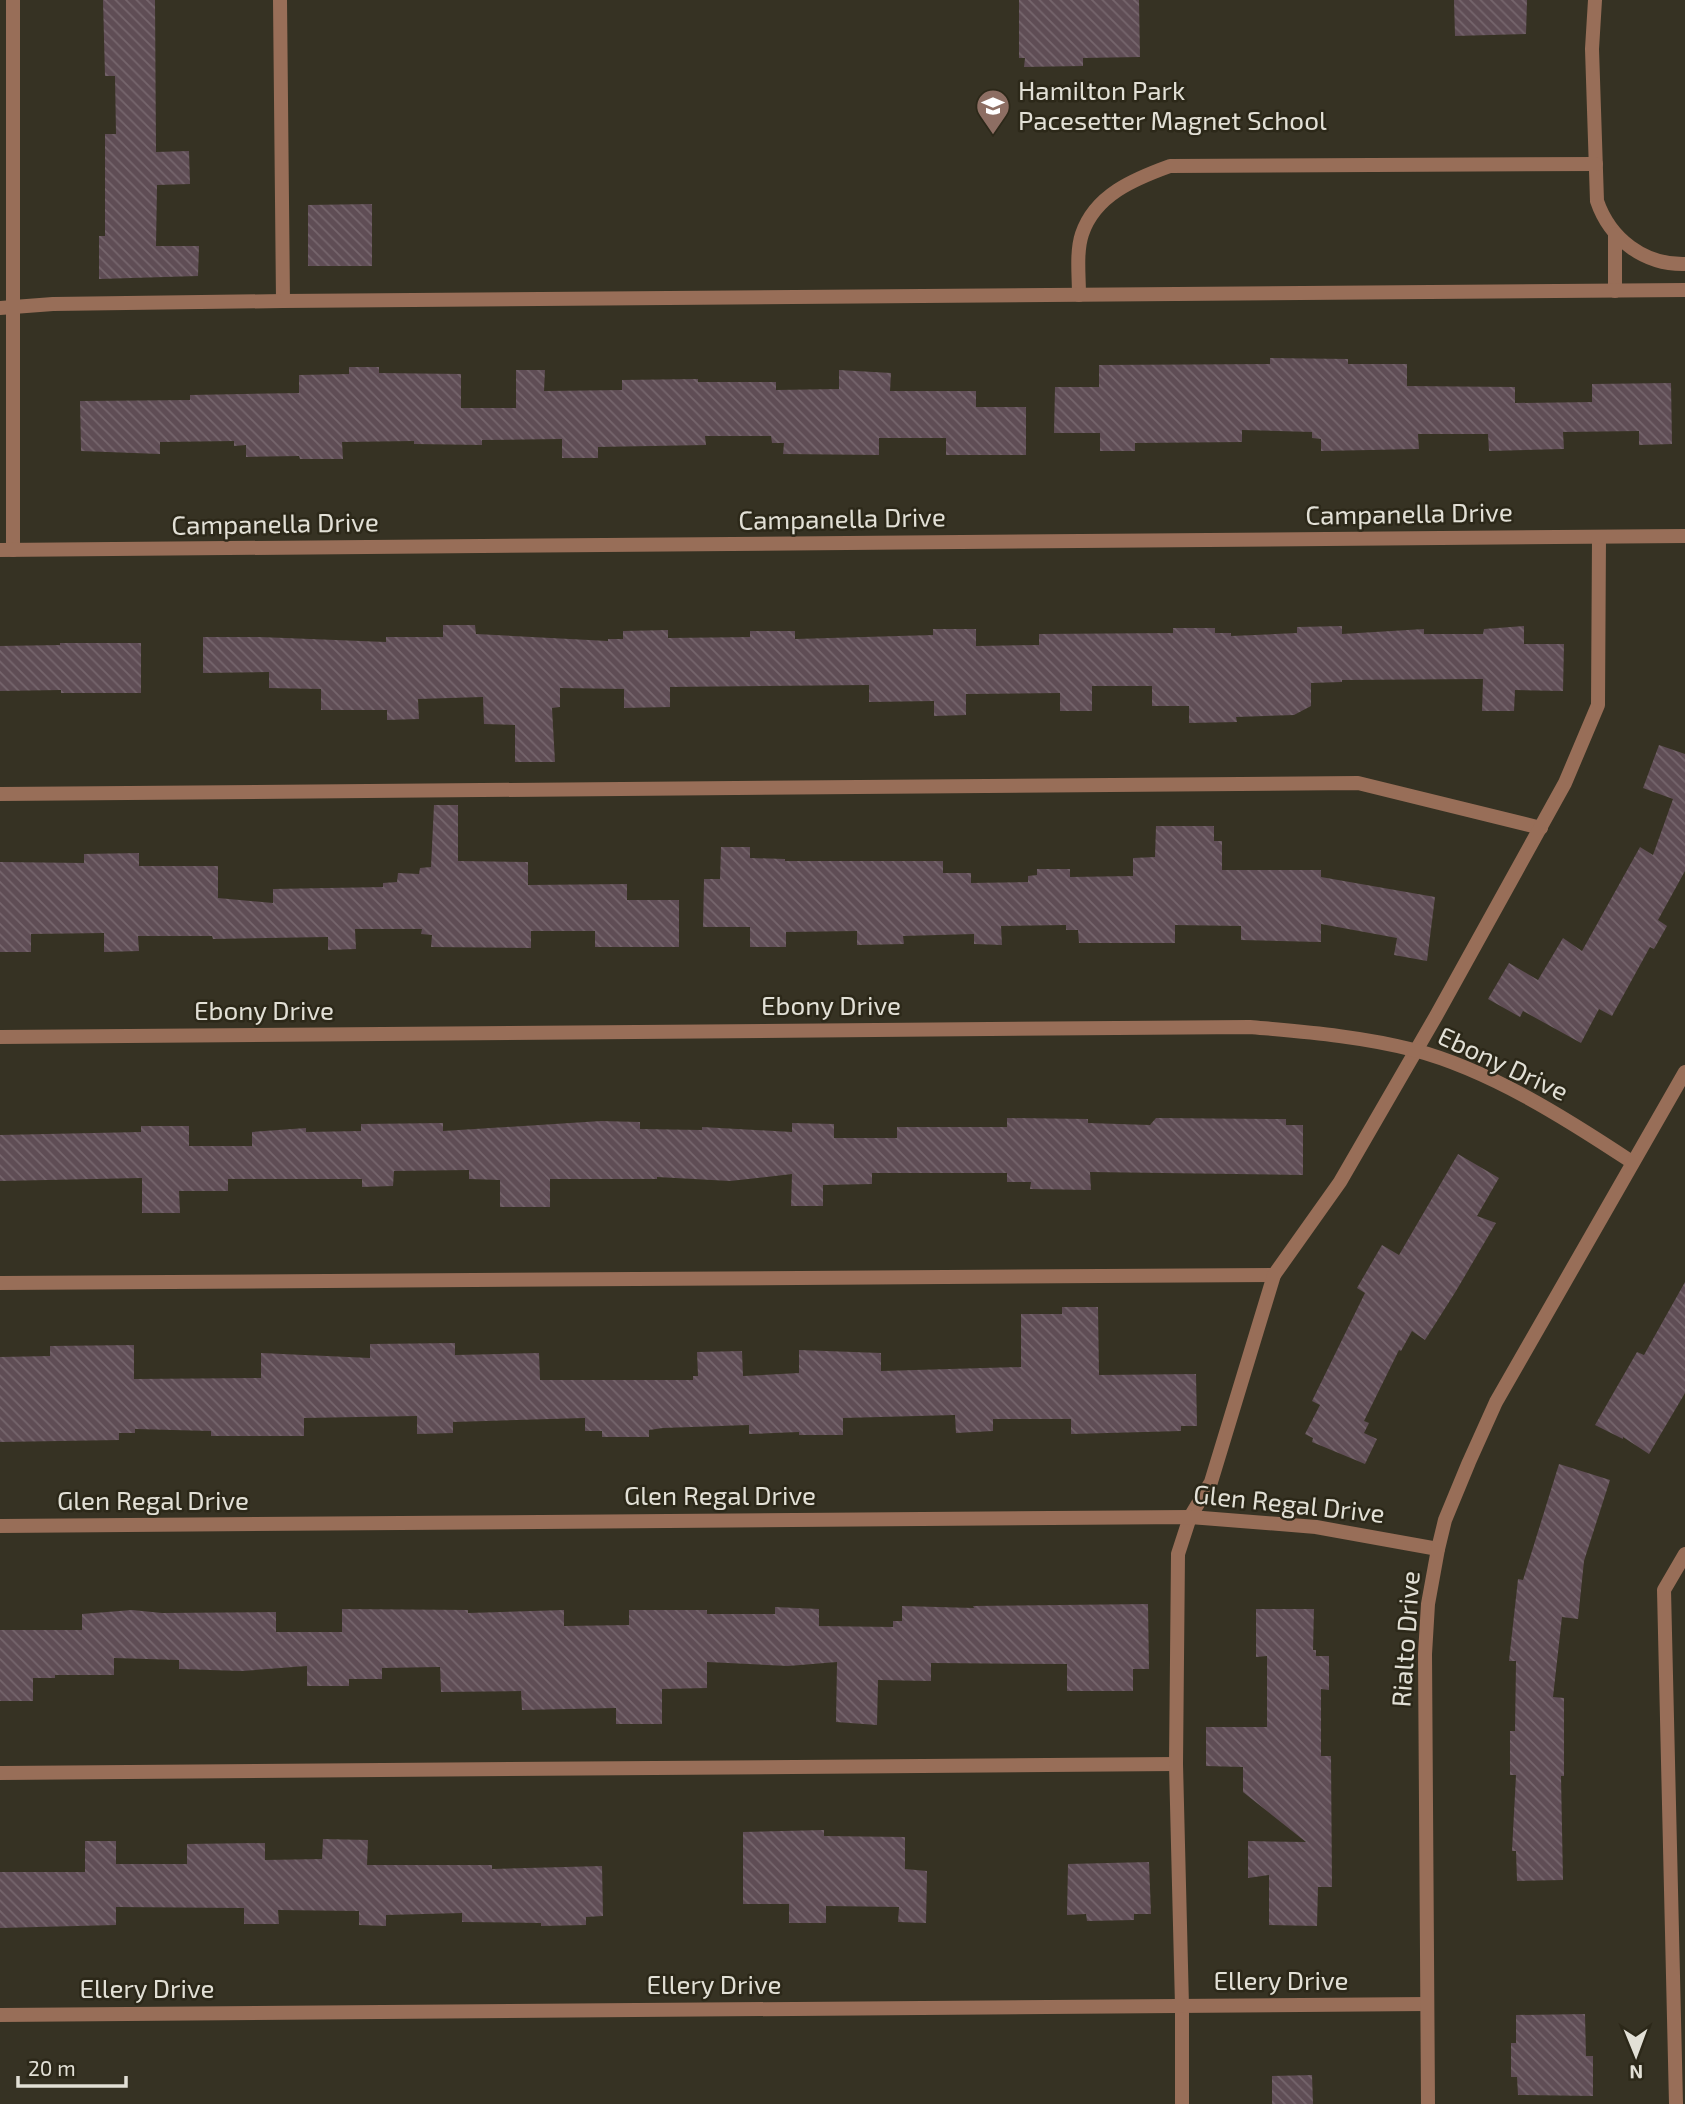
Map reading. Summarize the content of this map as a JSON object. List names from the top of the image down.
{
  "streets": {
    "street": [
      "Campanella Drive",
      "Ebony Drive",
      "Glen Regal Drive",
      "Rialto Drive",
      "Ellery Drive"
    ]
  },
  "crossings": [
    ["Ebony Drive", "Rialto Drive"],
    ["Glen Regal Drive", "Rialto Drive"],
    ["Rialto Drive", "Ellery Drive"]
  ],
  "places": {
    "school or university": ["Hamilton Park Pacesetter Magnet School"]
  },
  "scale_bar": "20 m",
  "north": "bottom"
}
